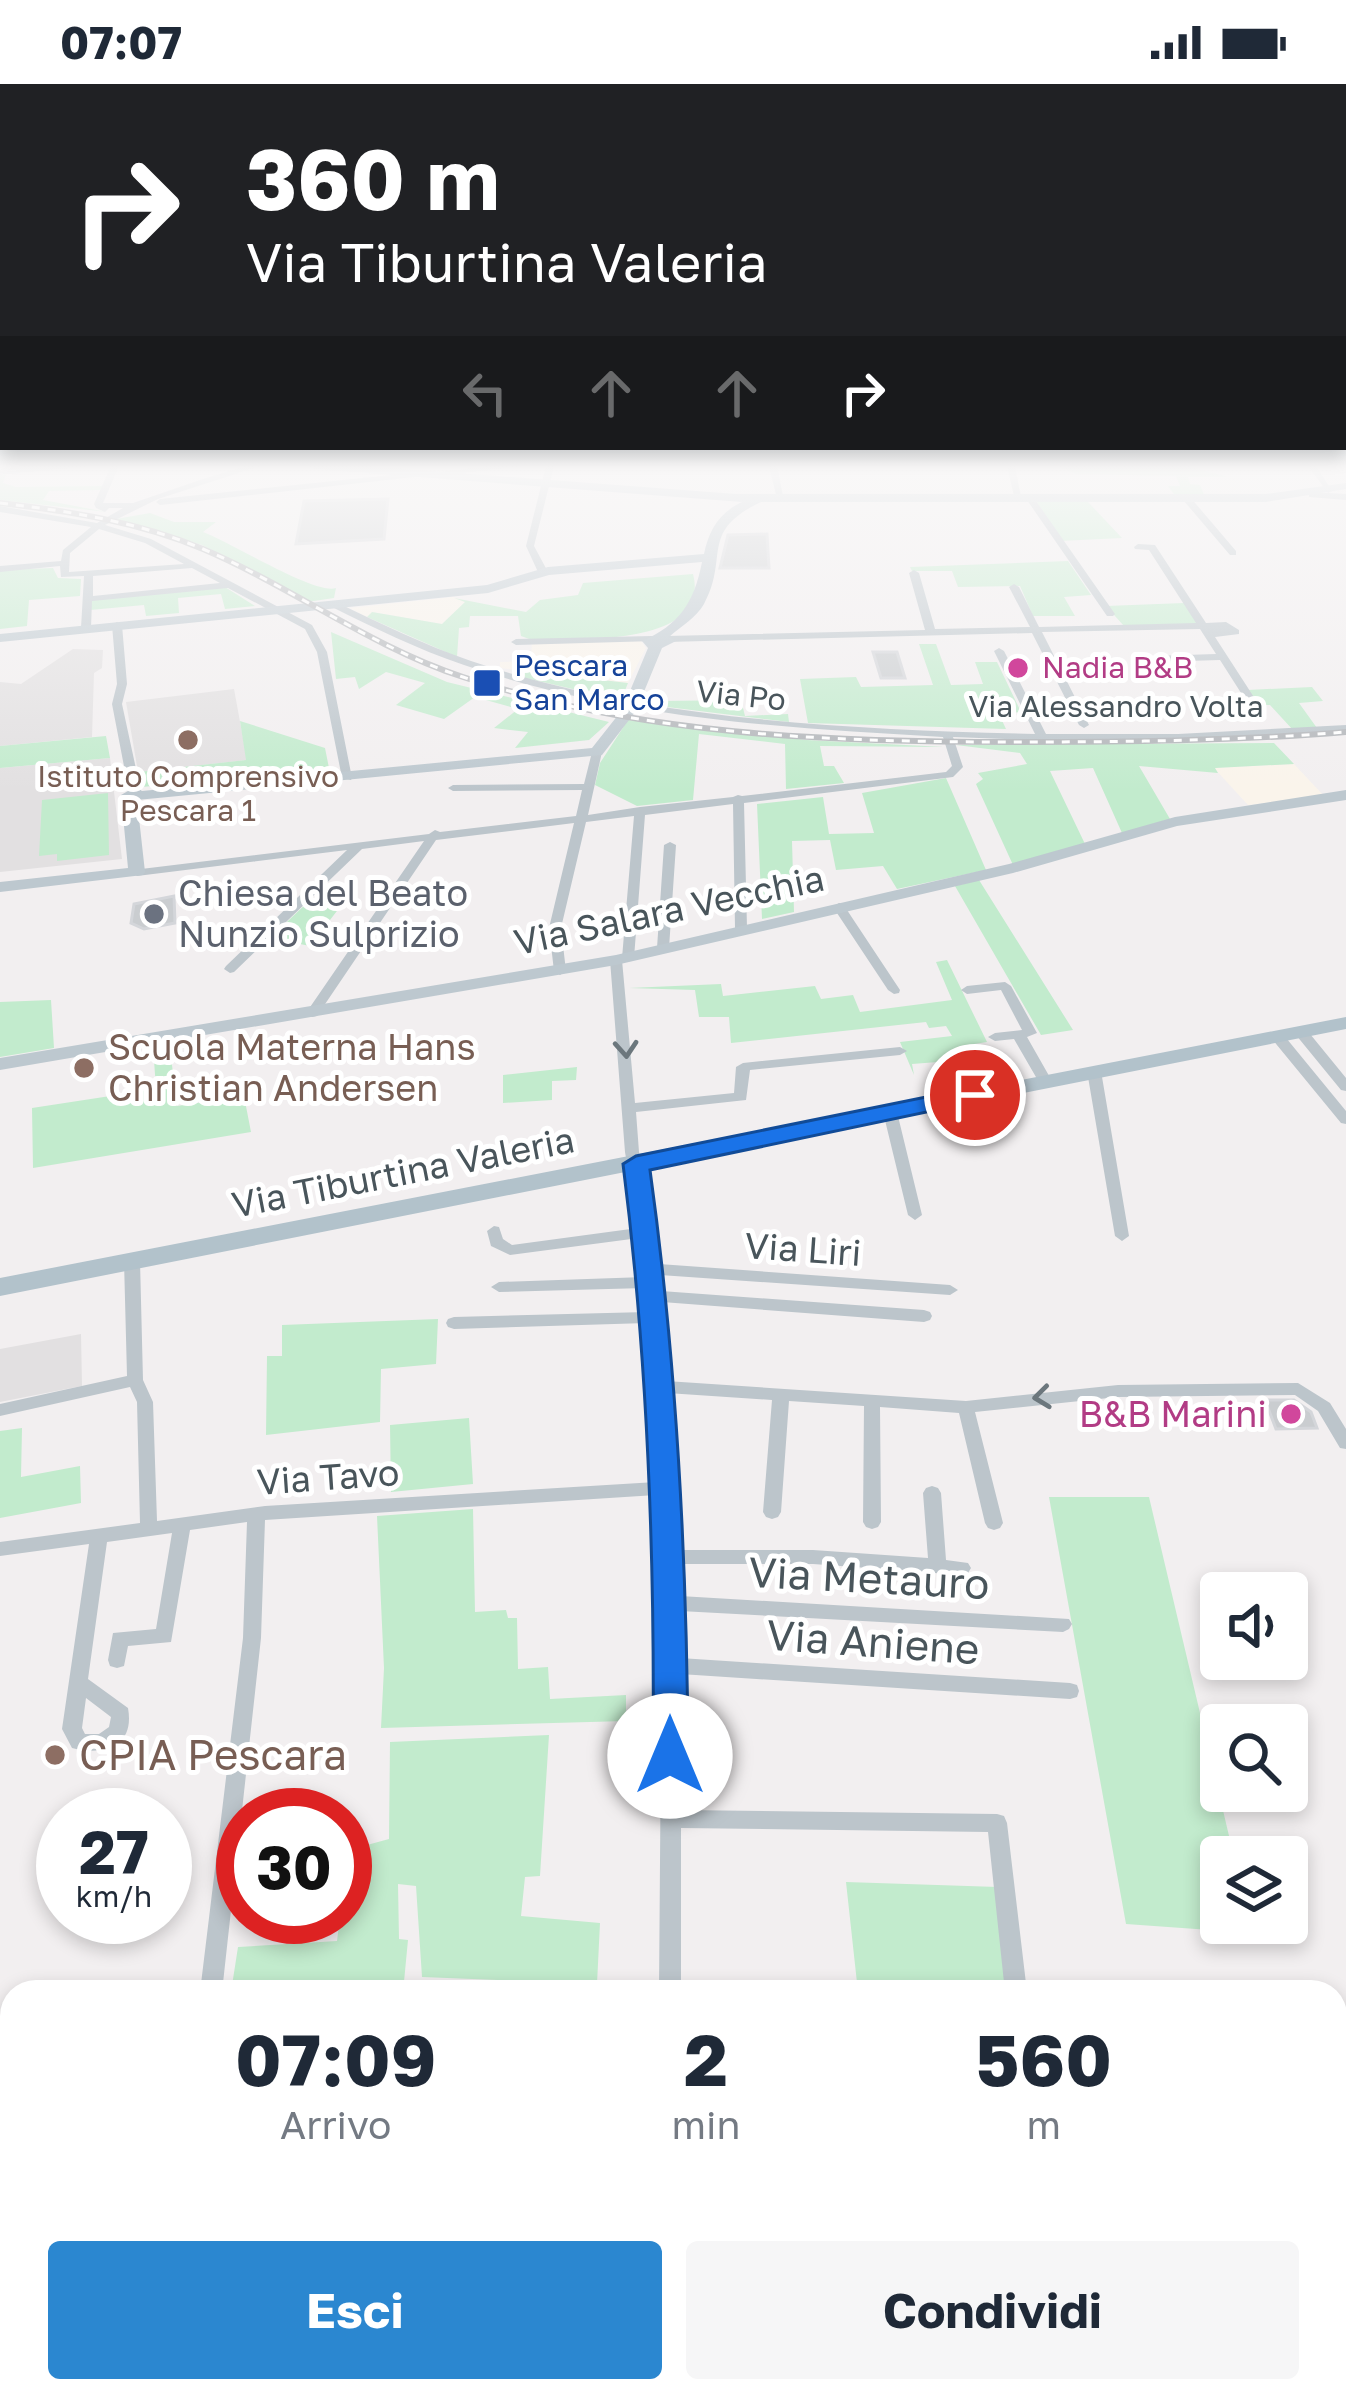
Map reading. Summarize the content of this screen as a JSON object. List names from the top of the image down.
{
  "streets": {
    "main road": ["Via Tiburtina Valeria"],
    "street": [
      "Via Po",
      "Via Alessandro Volta",
      "Via Salara Vecchia",
      "Via Liri",
      "Via Tavo",
      "Via Metauro",
      "Via Aniene"
    ]
  },
  "crossings": [
    ["Via Po", "Via Alessandro Volta"]
  ],
  "places": {
    "other": [
      "Nadia B&B",
      "Istituto Comprensivo Pescara 1",
      "Chiesa del Beato Nunzio Sulprizio",
      "Scuola Materna Hans Christian Andersen",
      "B&B Marini",
      "CPIA Pescara"
    ],
    "transit": ["Pescara San Marco"]
  },
  "page": {
    "status": "07:07",
    "turn": ["360 m", "Via Tiburtina Valeria"],
    "speed": "27 km/h",
    "limit": "30",
    "eta": [
      "07:09",
      "Arrivo",
      "2",
      "min",
      "560",
      "m"
    ],
    "buttons": ["Esci", "Condividi"]
  }
}
